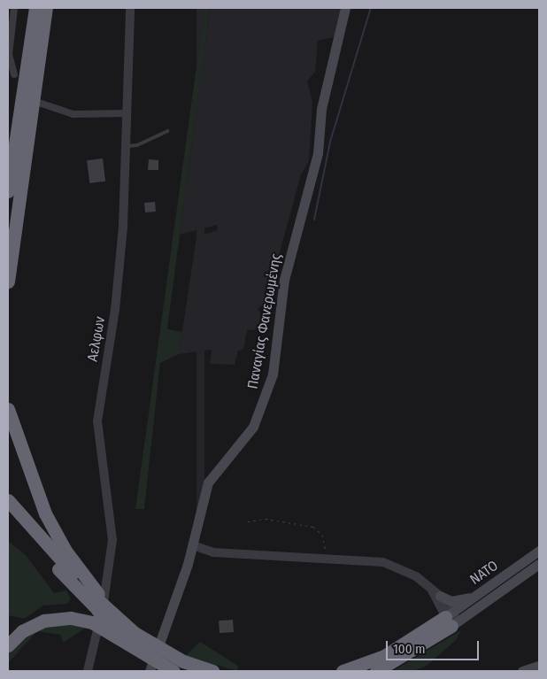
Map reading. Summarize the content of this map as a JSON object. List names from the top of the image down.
{
  "streets": {
    "main road": ["Παναγίας Φανερωμένης", "ΝΑΤΟ"],
    "street": ["Αελφων"]
  },
  "scale_bar": "100 m"
}
